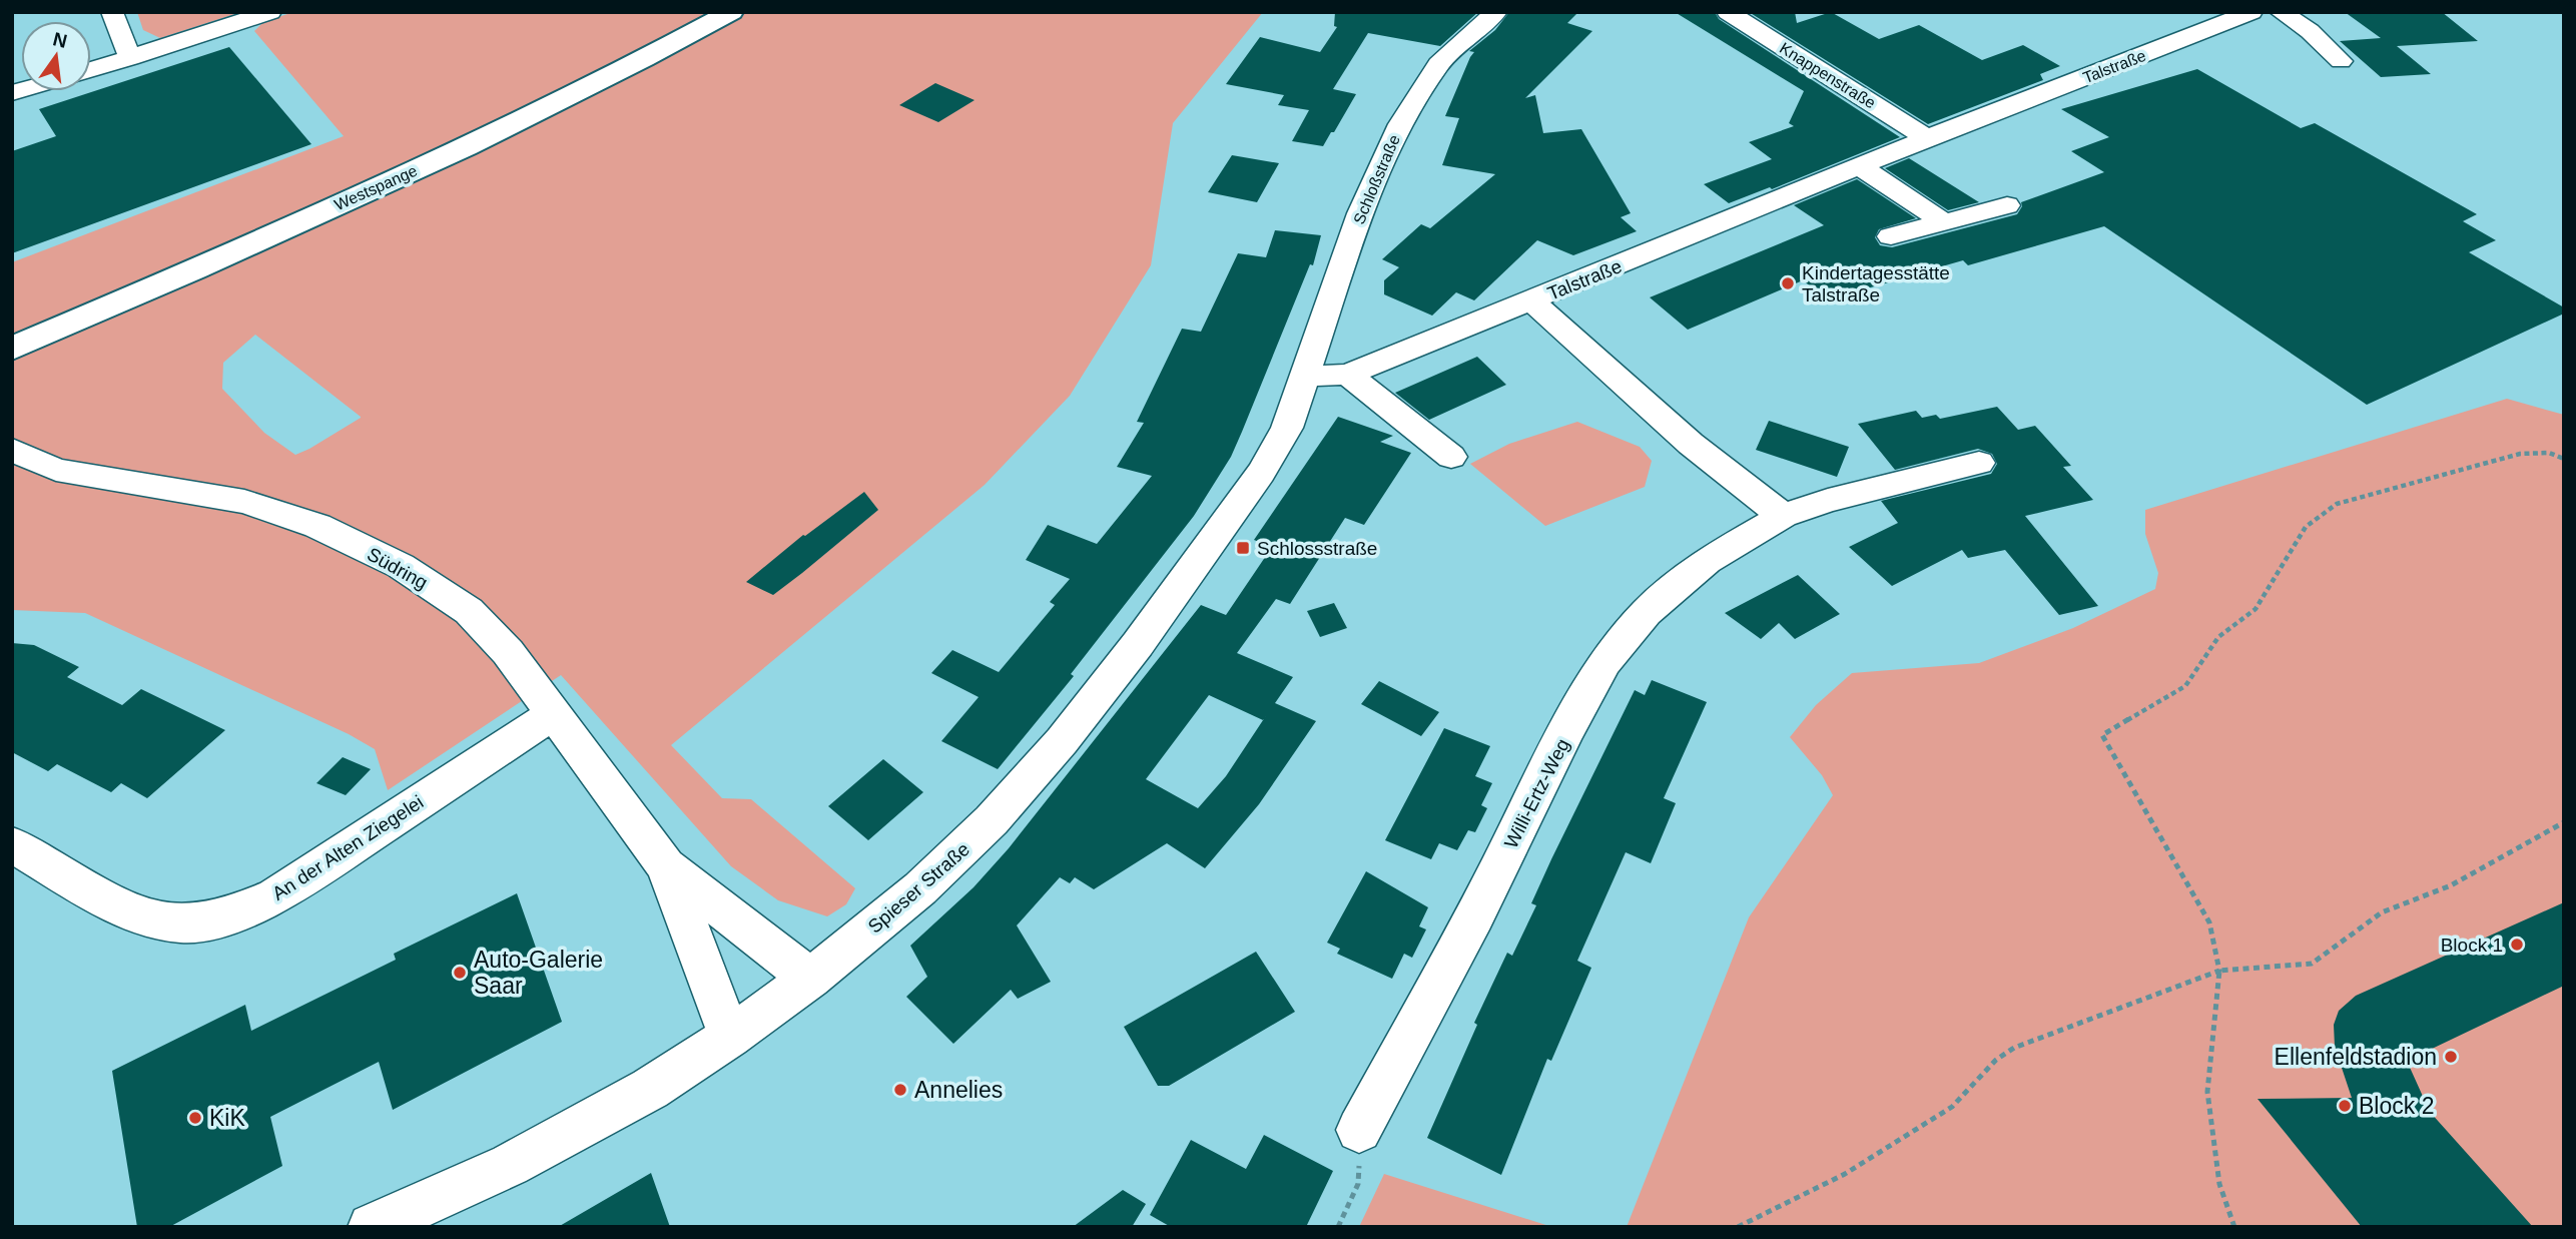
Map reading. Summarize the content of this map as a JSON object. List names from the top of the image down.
{
  "streets": {
    "main road": ["Westspange"],
    "street": [
      "Talstraße",
      "Knappenstraße",
      "Schloßstraße",
      "Südring",
      "Willi-Ertz-Weg",
      "An der Alten Ziegelei",
      "Spieser Straße"
    ]
  },
  "crossings": [
    ["Talstraße", "Knappenstraße"],
    ["Talstraße", "Schloßstraße"],
    ["Talstraße", "Spieser Straße"],
    ["Schloßstraße", "Spieser Straße"],
    ["Südring", "An der Alten Ziegelei"],
    ["Südring", "Spieser Straße"]
  ],
  "places": {
    "other": [
      "Kindertagesstätte Talstraße",
      "Block 1",
      "Auto-Galerie Saar",
      "Ellenfeldstadion",
      "Annelies",
      "Block 2",
      "KiK"
    ],
    "transit": ["Schlossstraße"]
  },
  "north": "top"
}
